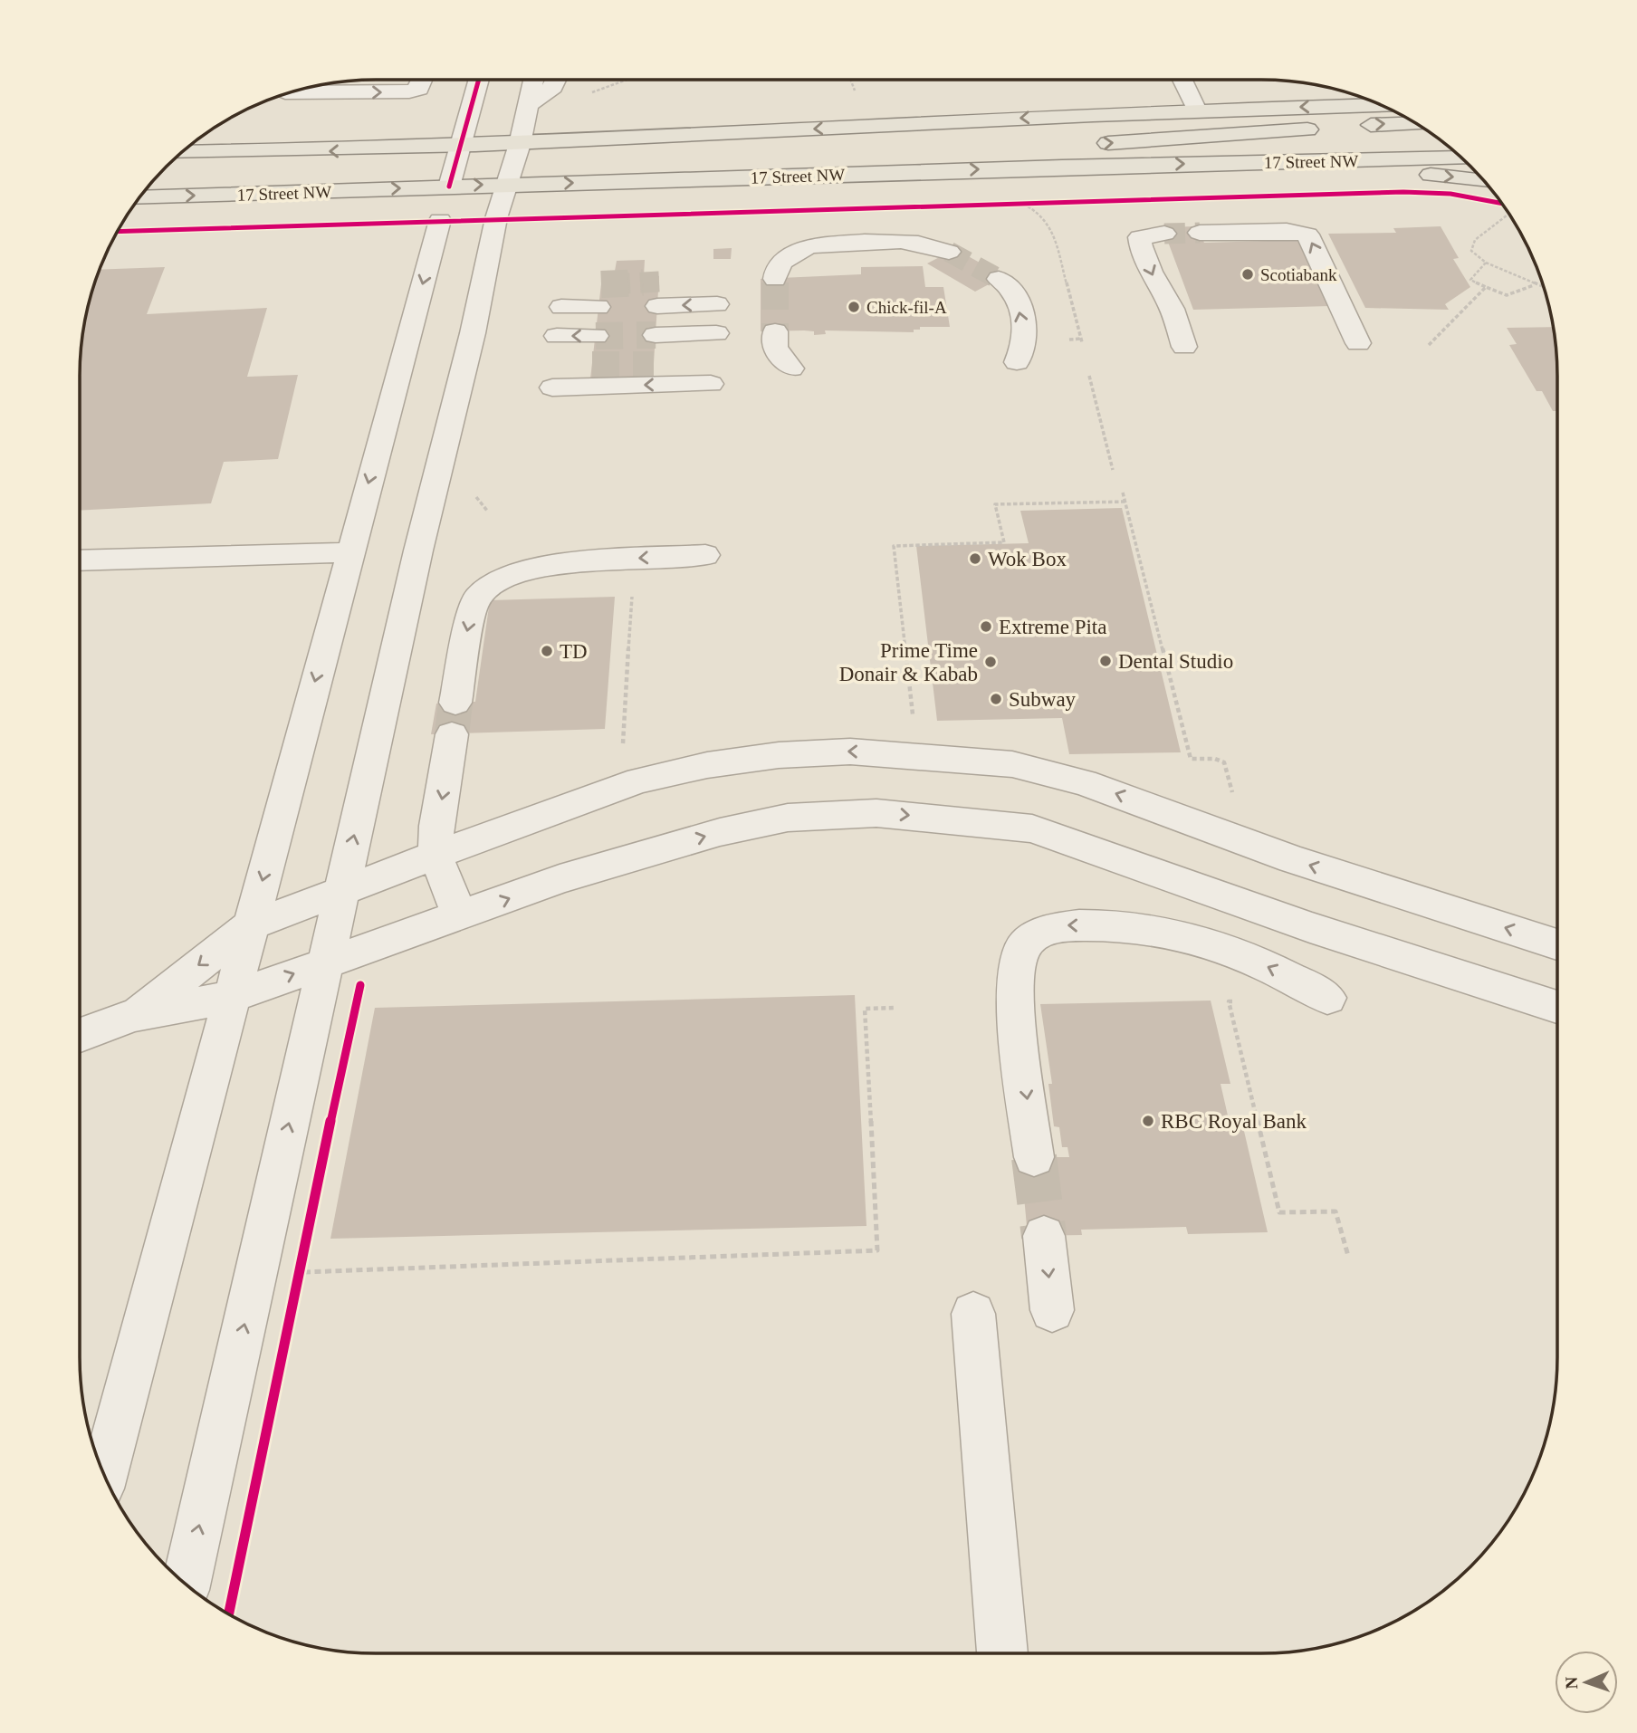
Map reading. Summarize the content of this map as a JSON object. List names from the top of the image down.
{
  "streets": {
    "main road": ["17 Street NW"]
  },
  "places": [
    "Scotiabank",
    "Chick-fil-A",
    "Wok Box",
    "Extreme Pita",
    "TD",
    "Dental Studio",
    "Prime Time Donair & Kabab",
    "Subway",
    "RBC Royal Bank"
  ],
  "north": "left"
}
